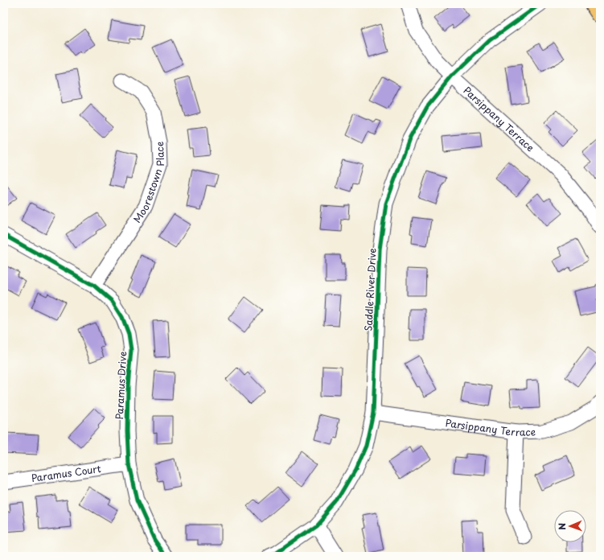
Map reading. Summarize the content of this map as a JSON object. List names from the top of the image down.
{
  "streets": {
    "street": [
      "Parsippany Terrace",
      "Moorestown Place",
      "Saddle River Drive",
      "Paramus Drive",
      "Paramus Court"
    ]
  },
  "crossings": [
    ["Parsippany Terrace", "Saddle River Drive"],
    ["Moorestown Place", "Paramus Drive"],
    ["Paramus Drive", "Paramus Court"]
  ],
  "north": "left"
}
